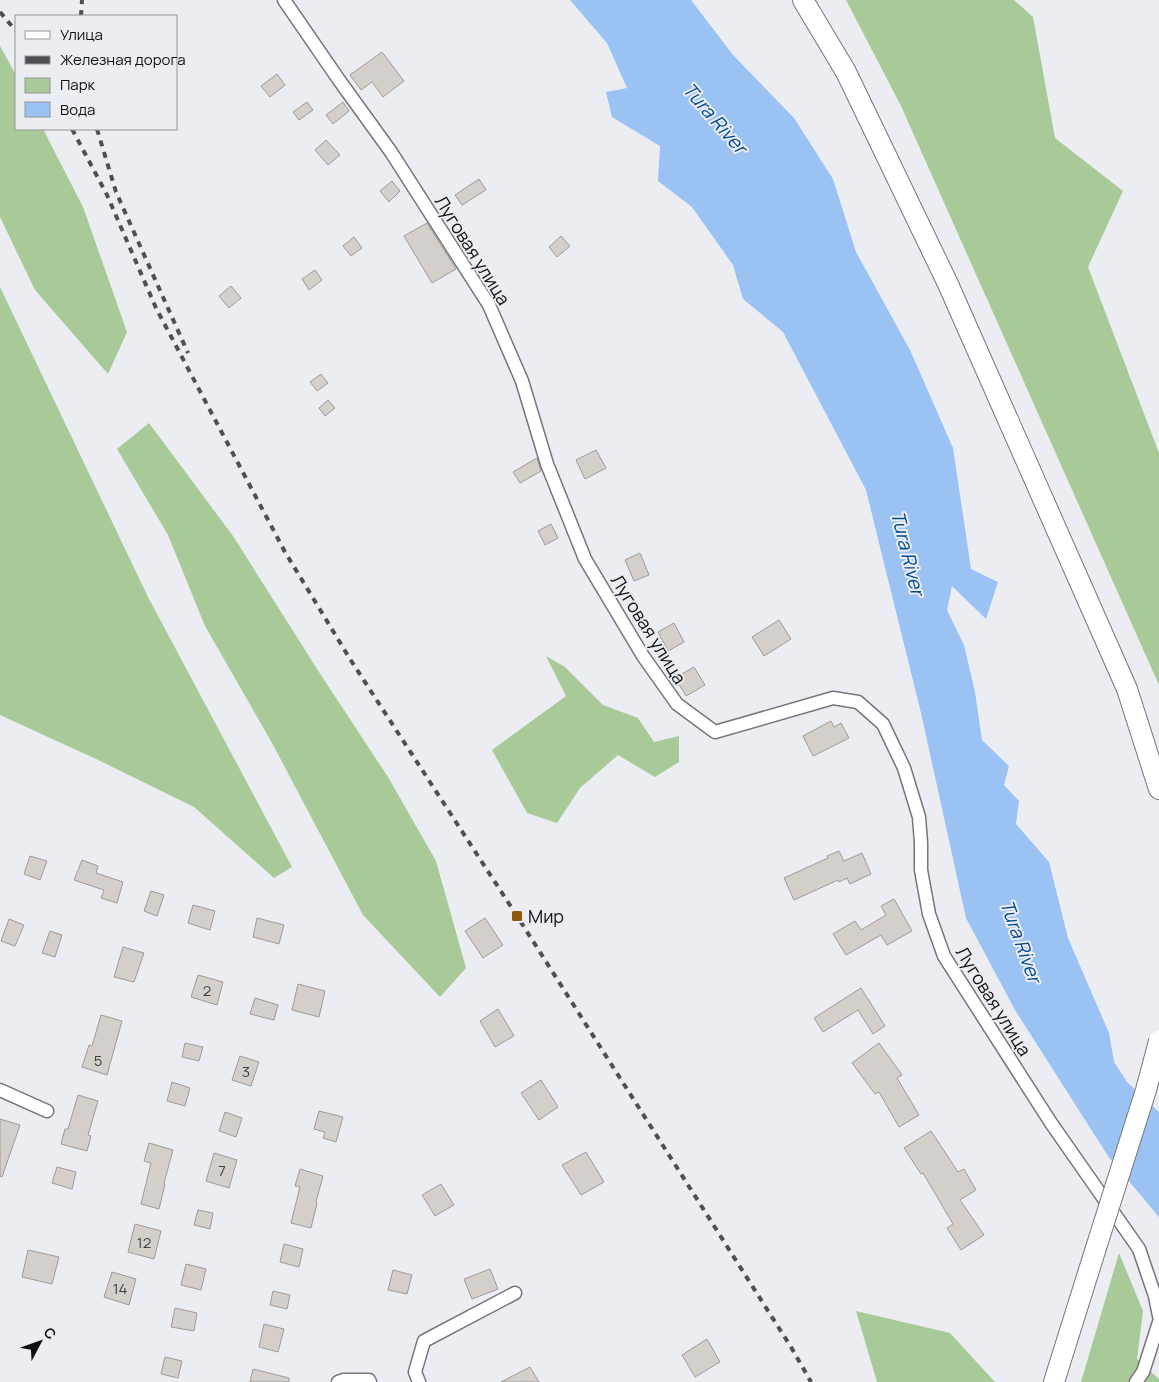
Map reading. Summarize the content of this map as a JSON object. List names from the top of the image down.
{
  "streets": {
    "street": ["Луговая улица"]
  },
  "water": ["Tura River"],
  "places": {
    "transit": ["Мир"]
  },
  "house_numbers": [
    "2",
    "5",
    "3",
    "7",
    "12",
    "14"
  ],
  "legend": [
    "Улица",
    "Железная дорога",
    "Парк",
    "Вода"
  ],
  "north": "top right"
}
